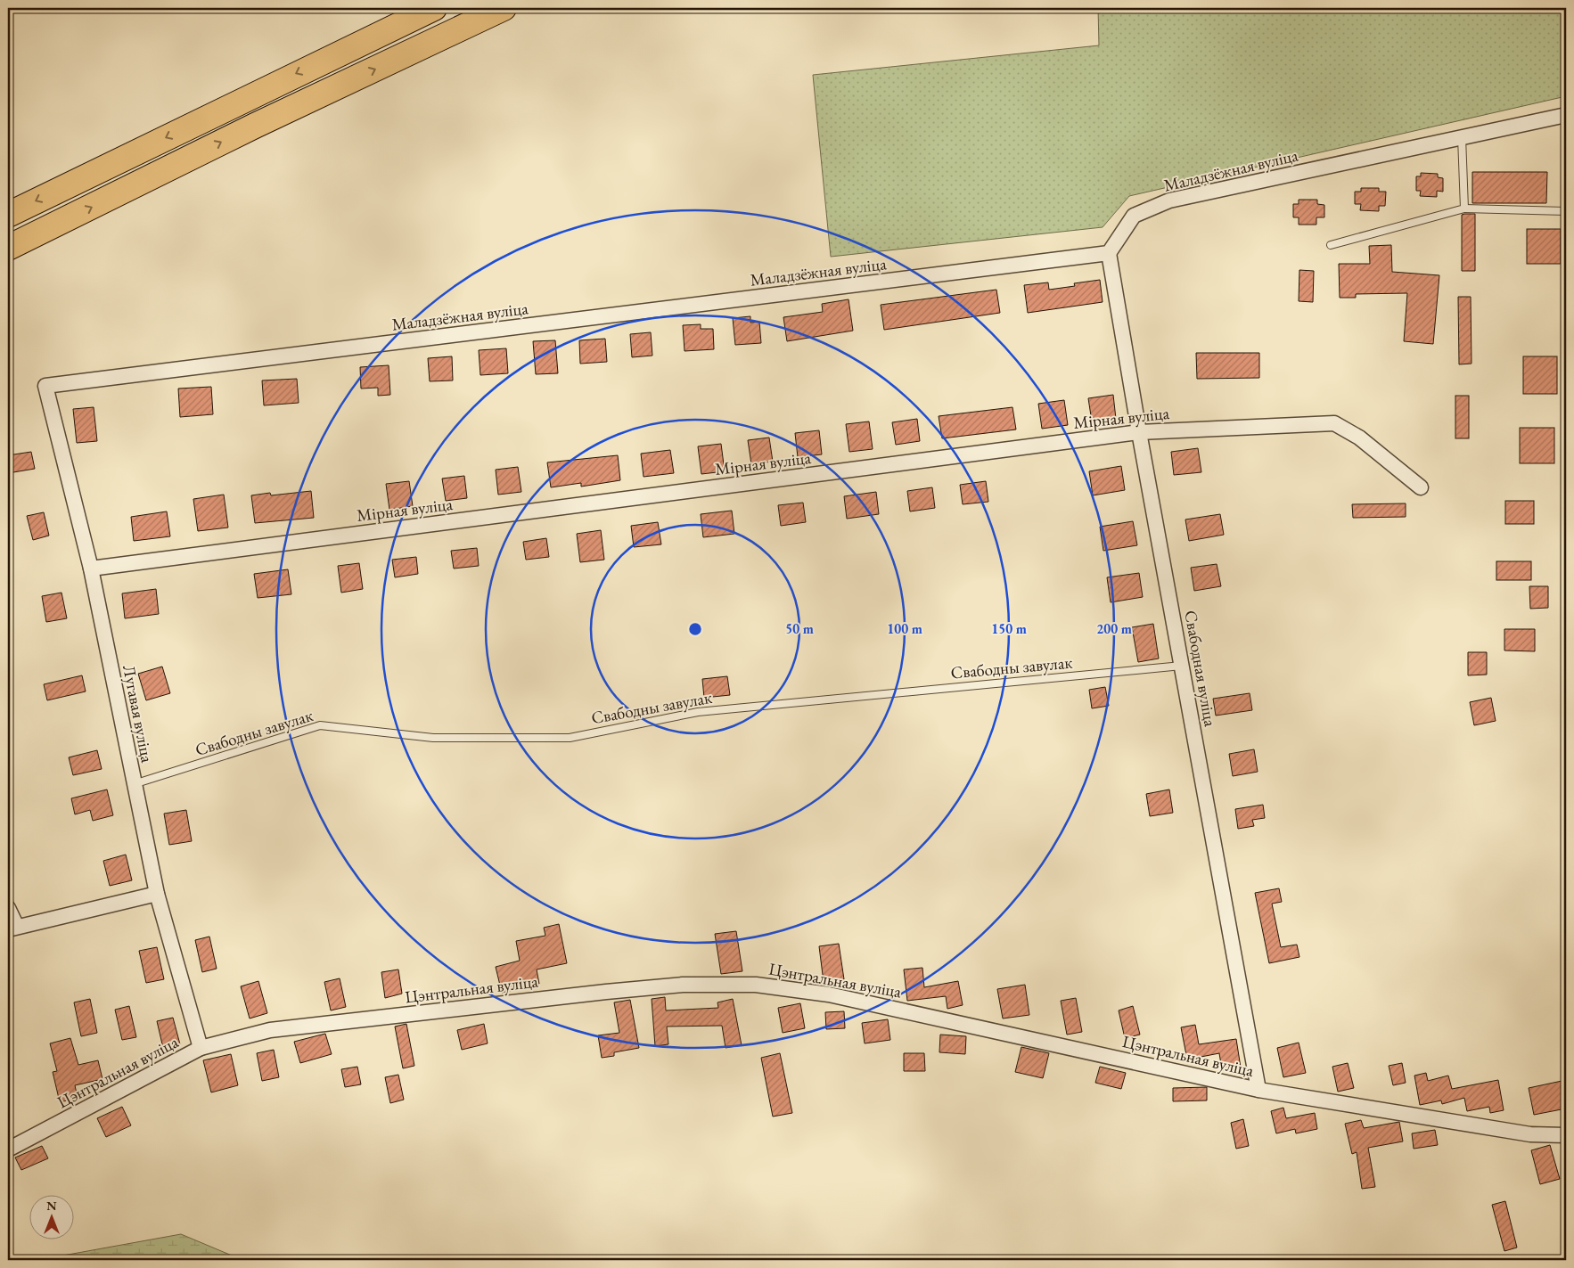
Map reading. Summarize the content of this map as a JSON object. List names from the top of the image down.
{
  "streets": {
    "street": [
      "Маладзёжная вуліца",
      "Мірная вуліца",
      "Свабодная вуліца",
      "Лугавая вуліца",
      "Цэнтральная вуліца"
    ],
    "lane": ["Свабодны завулак"]
  },
  "crossings": [
    ["Маладзёжная вуліца", "Свабодная вуліца"],
    ["Маладзёжная вуліца", "Лугавая вуліца"],
    ["Мірная вуліца", "Свабодная вуліца"],
    ["Мірная вуліца", "Лугавая вуліца"],
    ["Свабодны завулак", "Свабодная вуліца"],
    ["Свабодны завулак", "Лугавая вуліца"],
    ["Свабодная вуліца", "Цэнтральная вуліца"],
    ["Лугавая вуліца", "Цэнтральная вуліца"]
  ],
  "north": "top",
  "rings": [
    "50 m",
    "100 m",
    "150 m",
    "200 m"
  ]
}
